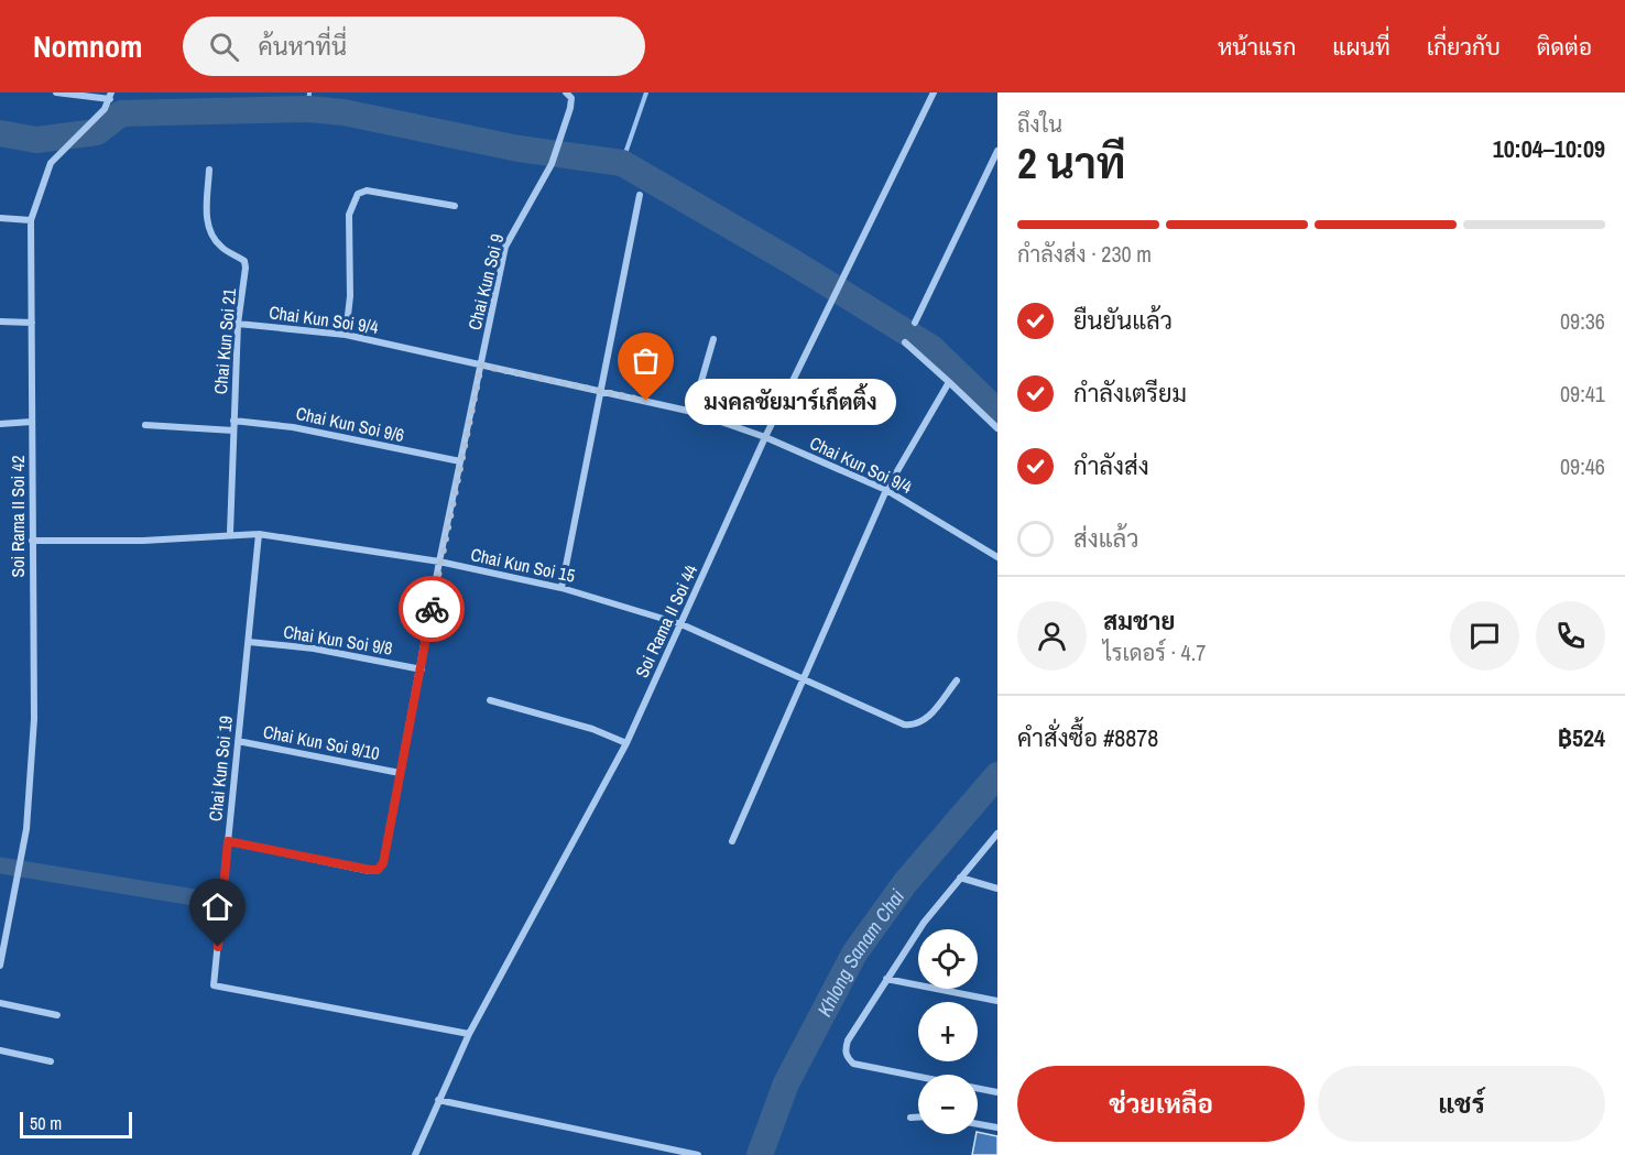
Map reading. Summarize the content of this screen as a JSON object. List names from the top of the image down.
{
  "streets": {
    "street": [
      "Chai Kun Soi 9",
      "Chai Kun Soi 9/4",
      "Chai Kun Soi 21",
      "Chai Kun Soi 9/6",
      "Soi Rama II Soi 42",
      "Chai Kun Soi 15",
      "Soi Rama II Soi 44",
      "Chai Kun Soi 9/8",
      "Chai Kun Soi 9/10",
      "Chai Kun Soi 19"
    ]
  },
  "crossings": [
    ["Chai Kun Soi 9", "Chai Kun Soi 9/4"],
    ["Chai Kun Soi 9", "Chai Kun Soi 9/6"],
    ["Chai Kun Soi 9", "Chai Kun Soi 15"],
    ["Chai Kun Soi 9", "Chai Kun Soi 9/8"],
    ["Chai Kun Soi 9", "Chai Kun Soi 9/10"],
    ["Chai Kun Soi 9", "Chai Kun Soi 19"],
    ["Chai Kun Soi 9/4", "Chai Kun Soi 21"],
    ["Chai Kun Soi 9/4", "Soi Rama II Soi 44"],
    ["Chai Kun Soi 21", "Chai Kun Soi 9/6"],
    ["Chai Kun Soi 21", "Chai Kun Soi 15"],
    ["Soi Rama II Soi 42", "Chai Kun Soi 15"],
    ["Chai Kun Soi 15", "Soi Rama II Soi 44"],
    ["Chai Kun Soi 15", "Chai Kun Soi 19"],
    ["Soi Rama II Soi 44", "Chai Kun Soi 19"],
    ["Chai Kun Soi 9/8", "Chai Kun Soi 19"],
    ["Chai Kun Soi 9/10", "Chai Kun Soi 19"]
  ],
  "water": ["Khlong Sanam Chai"],
  "places": ["มงคลชัยมาร์เก็ตติ้ง"],
  "scale_bar": "50 m",
  "page": {
    "header": "Nomnom",
    "search": "ค้นหาที่นี่",
    "nav": [
      "หน้าแรก",
      "แผนที่",
      "เกี่ยวกับ",
      "ติดต่อ"
    ],
    "heading": ["2 นาที", "ถึงใน", "10:04–10:09"],
    "panel": [
      "สมชาย",
      "ไรเดอร์ · 4.7",
      "คำสั่งซื้อ #8878",
      "฿524"
    ],
    "bar": "กำลังส่ง · 230 m",
    "list": [
      ["ยืนยันแล้ว", "09:36"],
      ["กำลังเตรียม", "09:41"],
      ["กำลังส่ง", "09:46"],
      "ส่งแล้ว"
    ],
    "bubble": "มงคลชัยมาร์เก็ตติ้ง",
    "map_buttons": ["+", "−"],
    "buttons": ["ช่วยเหลือ", "แชร์"],
    "scale": "50 m"
  }
}
